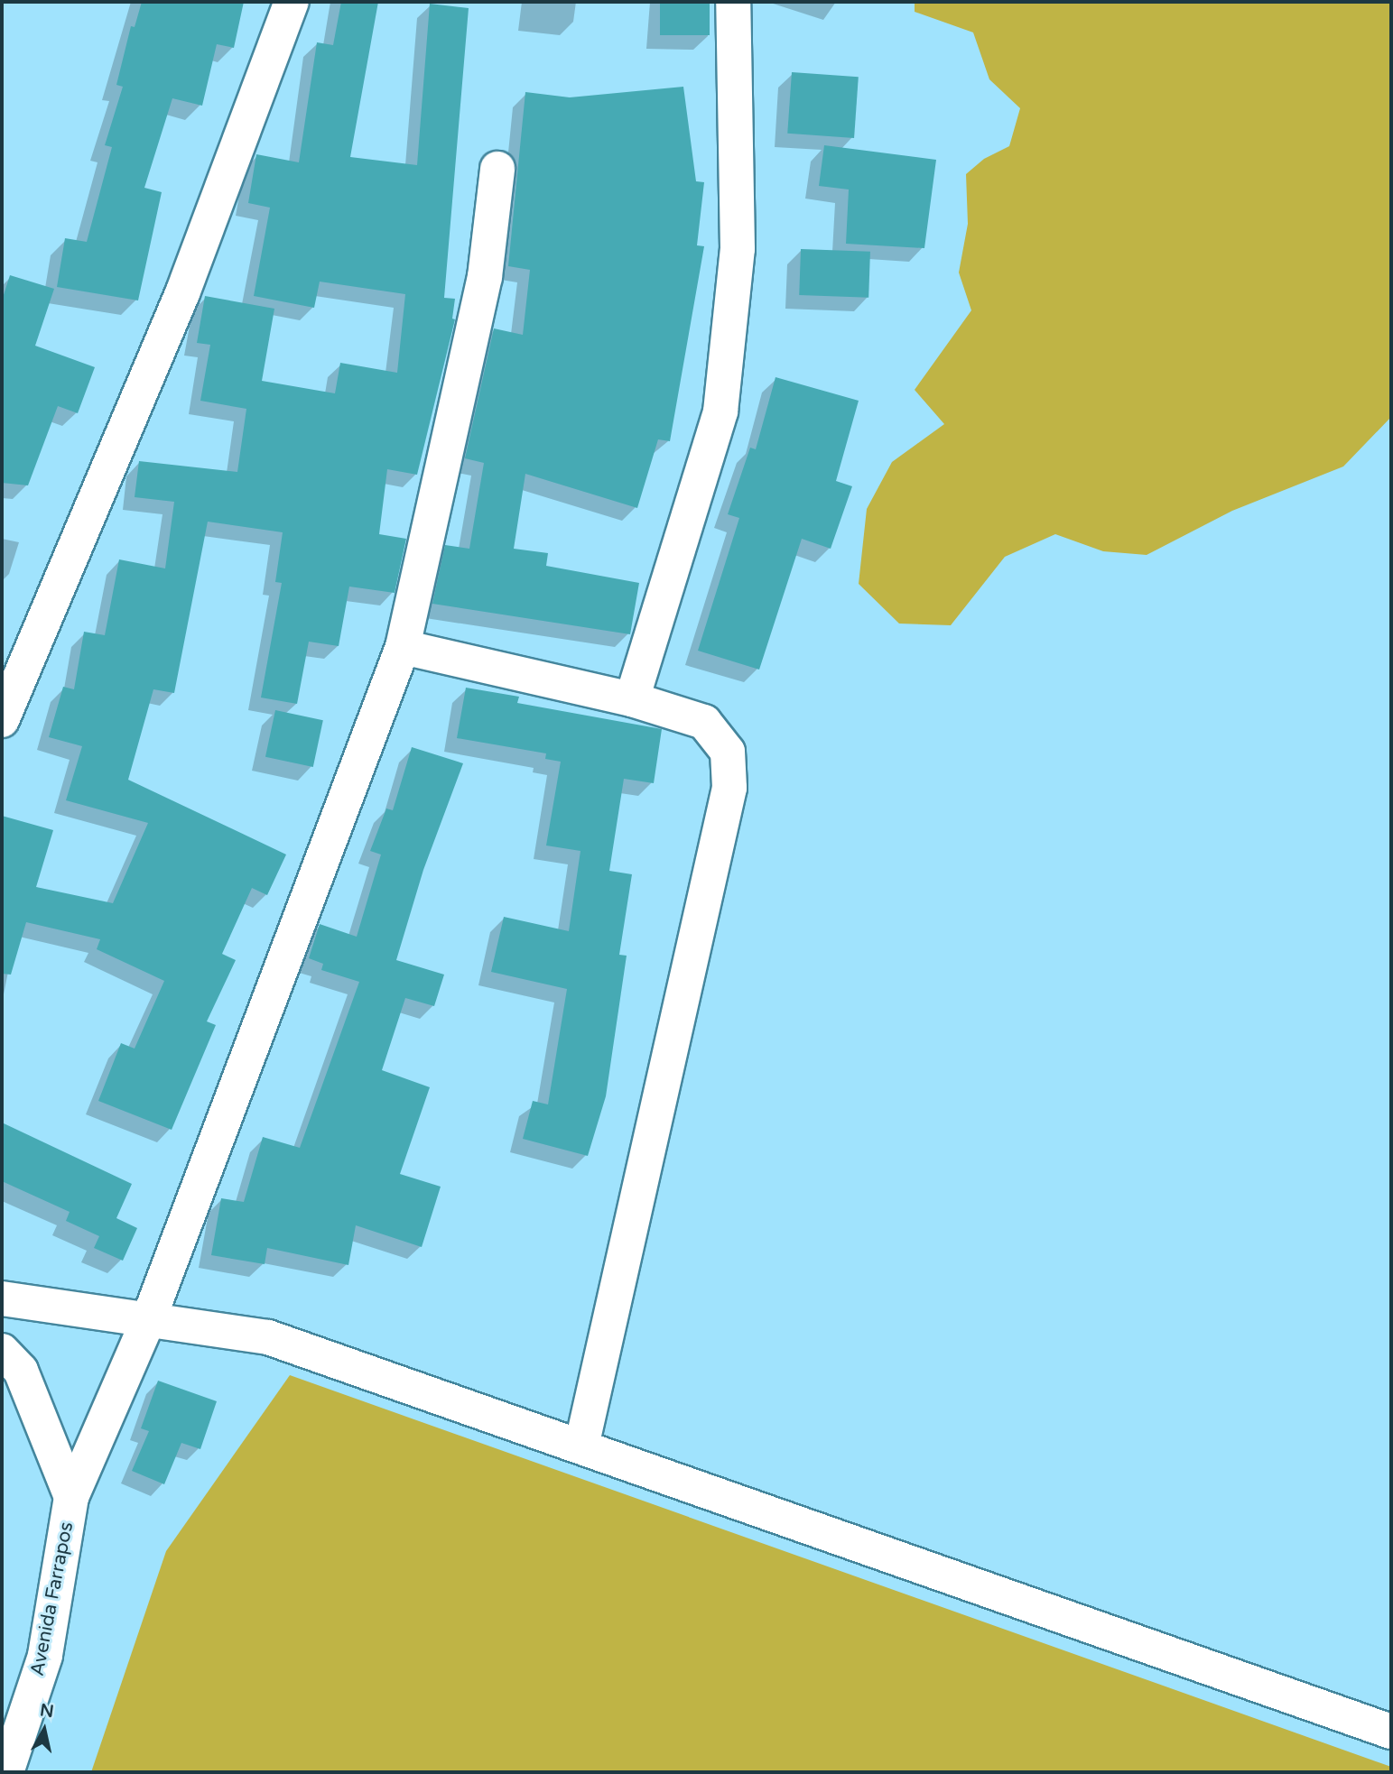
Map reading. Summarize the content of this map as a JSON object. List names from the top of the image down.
{
  "streets": {
    "street": ["Avenida Farrapos"]
  },
  "north": "top"
}
